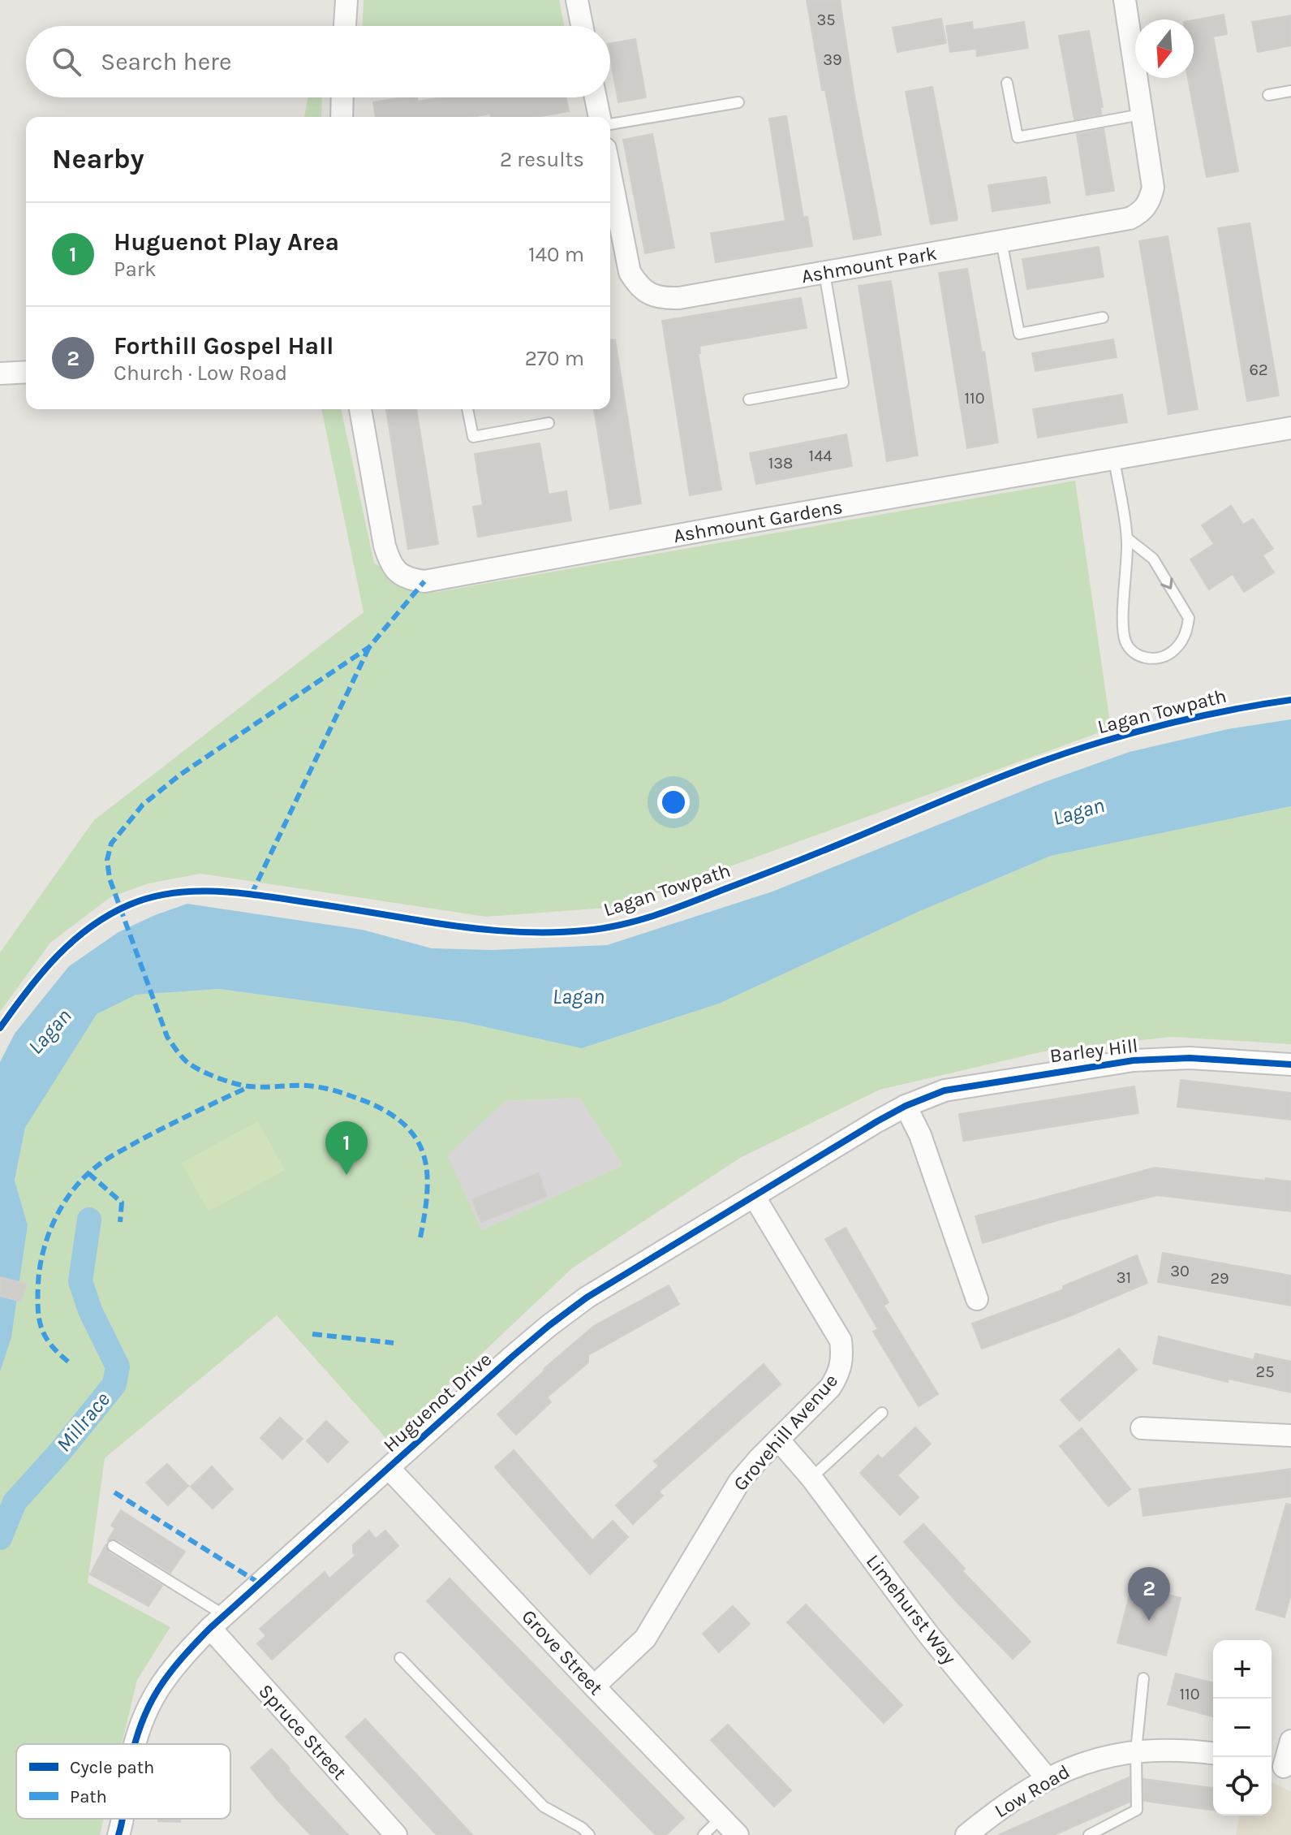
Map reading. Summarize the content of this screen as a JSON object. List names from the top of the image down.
{
  "streets": {
    "street": [
      "Ashmount Park",
      "Ashmount Gardens",
      "Barley Hill",
      "Huguenot Drive",
      "Grovehill Avenue",
      "Limehurst Way",
      "Grove Street",
      "Spruce Street",
      "Low Road"
    ],
    "cycle path": ["Lagan Towpath"]
  },
  "crossings": [
    ["Barley Hill", "Huguenot Drive"],
    ["Huguenot Drive", "Grovehill Avenue"],
    ["Huguenot Drive", "Grove Street"],
    ["Huguenot Drive", "Spruce Street"],
    ["Grovehill Avenue", "Limehurst Way"],
    ["Grovehill Avenue", "Grove Street"],
    ["Limehurst Way", "Low Road"]
  ],
  "water": ["Lagan", "Millrace"],
  "house_numbers": [
    "35",
    "39",
    "62",
    "110",
    "144",
    "138",
    "30",
    "31",
    "29",
    "25",
    "110"
  ],
  "legend": ["Cycle path", "Path"],
  "north": "bottom",
  "page": {
    "search": "Search here",
    "heading": ["Nearby", "2 results"],
    "list": [
      {
        "mark": "1",
        "name": "Huguenot Play Area",
        "note": "Park",
        "value": "140 m"
      },
      {
        "mark": "2",
        "name": "Forthill Gospel Hall",
        "note": "Church · Low Road",
        "value": "270 m"
      }
    ],
    "pins": ["1", "2"],
    "map_buttons": ["+", "−"]
  }
}
